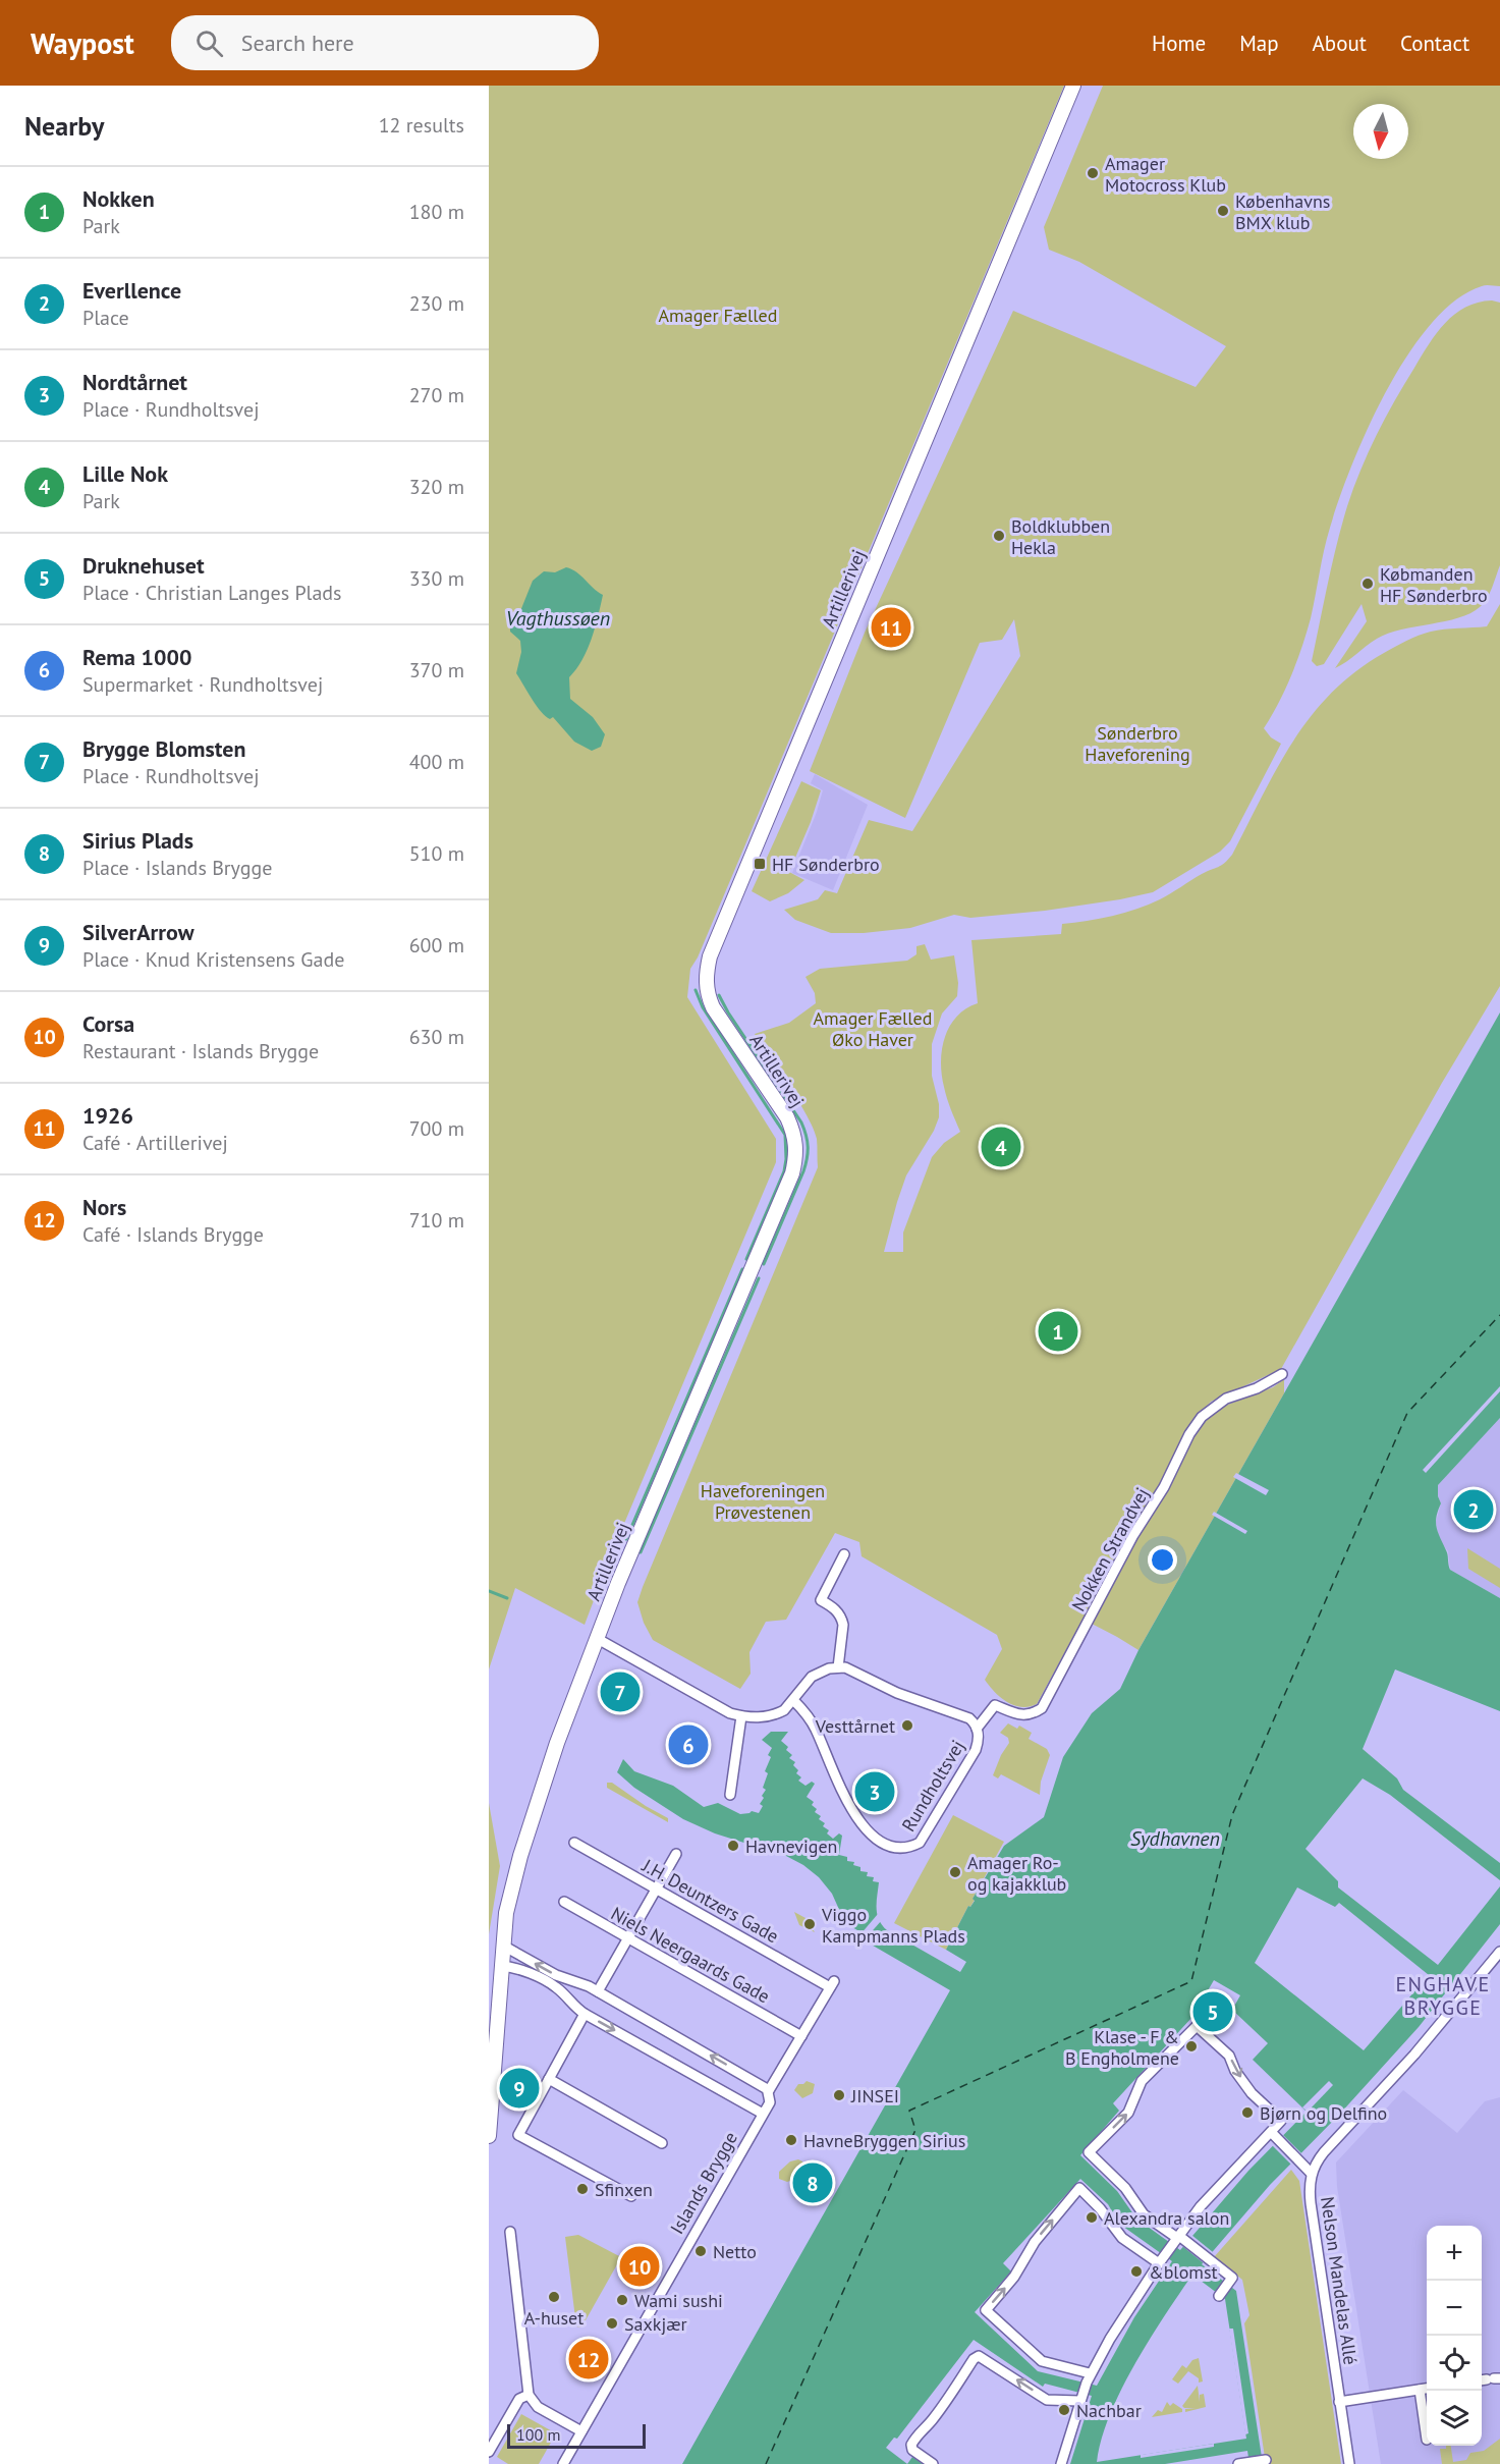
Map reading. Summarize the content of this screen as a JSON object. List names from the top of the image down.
{
  "streets": {
    "street": [
      "Artillerivej",
      "Nokken Strandvej",
      "Rundholtsvej",
      "J.H. Deuntzers Gade",
      "Niels Neergaards Gade",
      "Islands Brygge",
      "Nelson Mandelas Allé"
    ]
  },
  "crossings": [
    ["Nokken Strandvej", "Rundholtsvej"],
    ["J.H. Deuntzers Gade", "Islands Brygge"],
    ["Niels Neergaards Gade", "Islands Brygge"]
  ],
  "districts": ["ENGHAVE BRYGGE"],
  "water": ["Vagthussøen", "Sydhavnen"],
  "parks": [
    "Amager Fælled",
    "Sønderbro Haveforening",
    "Amager Fælled Øko Haver",
    "Haveforeningen Prøvestenen"
  ],
  "places": {
    "other": [
      "Amager Motocross Klub",
      "Københavns BMX klub",
      "Boldklubben Hekla",
      "Købmanden HF Sønderbro",
      "Vesttårnet",
      "Havnevigen",
      "Amager Ro- og kajakklub",
      "Viggo Kampmanns Plads",
      "Klase - F & B Engholmene",
      "JINSEI",
      "Bjørn og Delfino",
      "HavneBryggen Sirius",
      "Sfinxen",
      "Alexandra salon",
      "Netto",
      "&blomst",
      "A-huset",
      "Wami sushi",
      "Saxkjær",
      "Nachbar"
    ],
    "transit": ["HF Sønderbro"]
  },
  "scale_bar": "100 m",
  "north": "bottom",
  "page": {
    "header": "Waypost",
    "search": "Search here",
    "nav": [
      "Home",
      "Map",
      "About",
      "Contact"
    ],
    "heading": ["Nearby", "12 results"],
    "list": [
      {
        "mark": "1",
        "name": "Nokken",
        "note": "Park",
        "value": "180 m"
      },
      {
        "mark": "2",
        "name": "Everllence",
        "note": "Place",
        "value": "230 m"
      },
      {
        "mark": "3",
        "name": "Nordtårnet",
        "note": "Place · Rundholtsvej",
        "value": "270 m"
      },
      {
        "mark": "4",
        "name": "Lille Nok",
        "note": "Park",
        "value": "320 m"
      },
      {
        "mark": "5",
        "name": "Druknehuset",
        "note": "Place · Christian Langes Plads",
        "value": "330 m"
      },
      {
        "mark": "6",
        "name": "Rema 1000",
        "note": "Supermarket · Rundholtsvej",
        "value": "370 m"
      },
      {
        "mark": "7",
        "name": "Brygge Blomsten",
        "note": "Place · Rundholtsvej",
        "value": "400 m"
      },
      {
        "mark": "8",
        "name": "Sirius Plads",
        "note": "Place · Islands Brygge",
        "value": "510 m"
      },
      {
        "mark": "9",
        "name": "SilverArrow",
        "note": "Place · Knud Kristensens Gade",
        "value": "600 m"
      },
      {
        "mark": "10",
        "name": "Corsa",
        "note": "Restaurant · Islands Brygge",
        "value": "630 m"
      },
      {
        "mark": "11",
        "name": "1926",
        "note": "Café · Artillerivej",
        "value": "700 m"
      },
      {
        "mark": "12",
        "name": "Nors",
        "note": "Café · Islands Brygge",
        "value": "710 m"
      }
    ],
    "pins": [
      "11",
      "4",
      "1",
      "2",
      "7",
      "6",
      "3",
      "5",
      "9",
      "8",
      "10",
      "12"
    ],
    "map_buttons": ["+", "−"],
    "scale": "100 m"
  }
}
